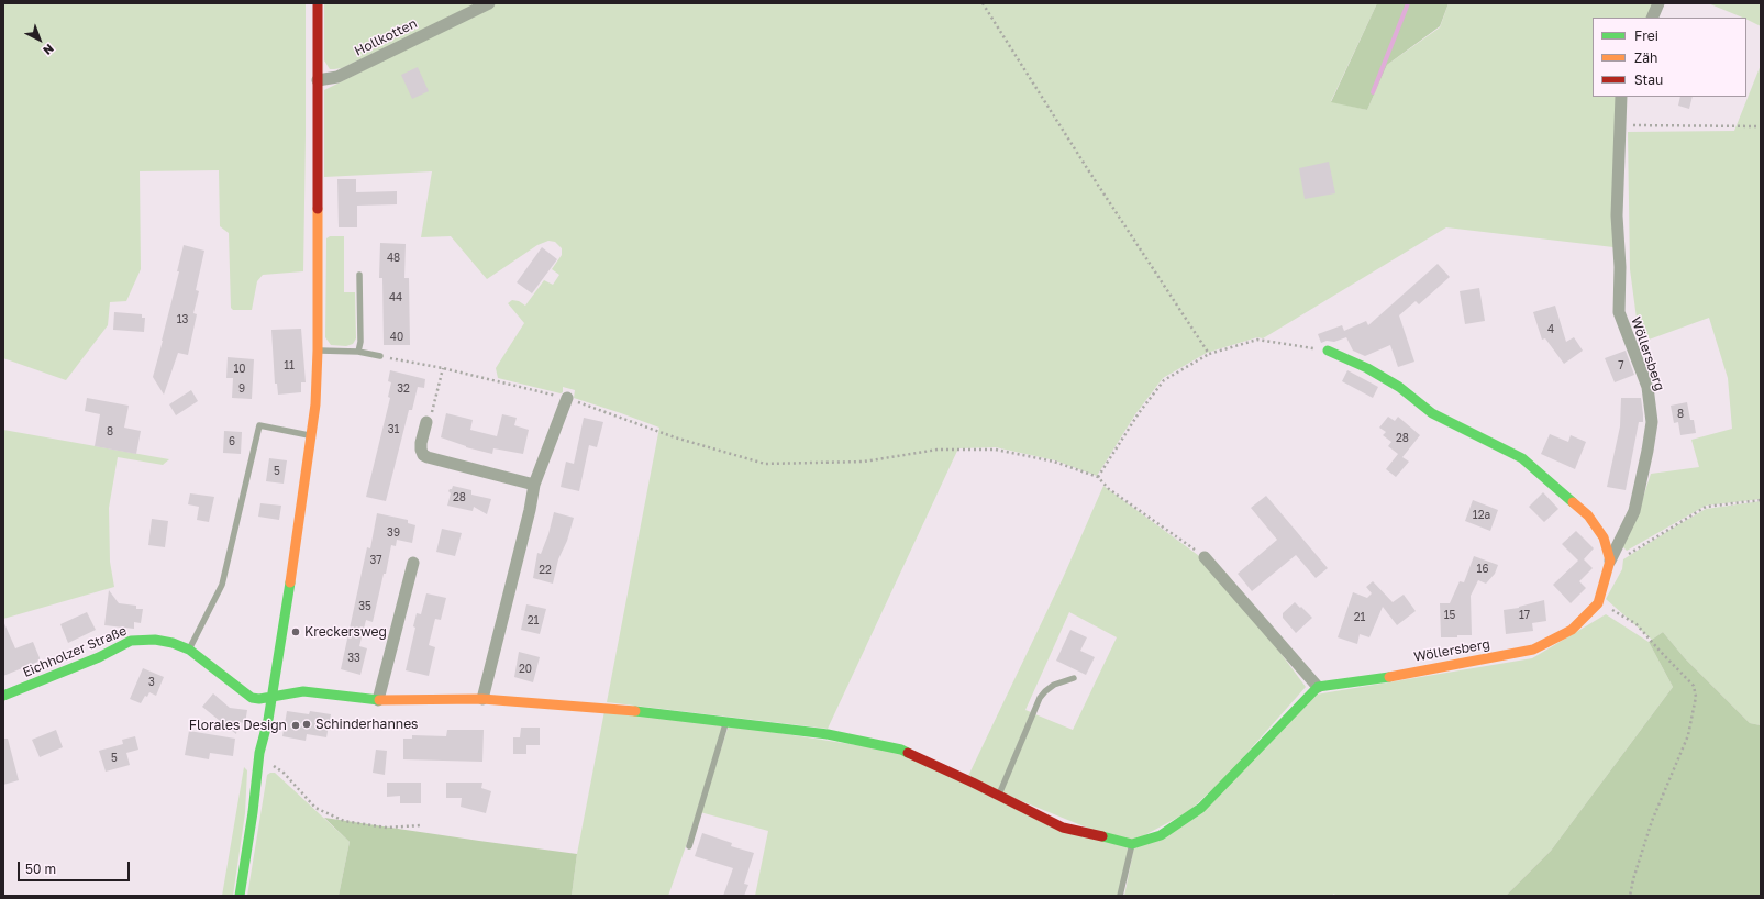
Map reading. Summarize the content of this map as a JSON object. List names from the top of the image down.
{
  "streets": {
    "street": ["Hollkotten", "Wöllersberg", "Eichholzer Straße"]
  },
  "places": ["Kreckersweg", "Schinderhannes", "Florales Design"],
  "house_numbers": [
    "48",
    "44",
    "13",
    "4",
    "40",
    "11",
    "7",
    "10",
    "9",
    "32",
    "8",
    "31",
    "8",
    "28",
    "6",
    "5",
    "28",
    "12a",
    "39",
    "37",
    "16",
    "22",
    "35",
    "15",
    "17",
    "21",
    "21",
    "33",
    "20",
    "3",
    "5"
  ],
  "legend": ["Frei", "Zäh", "Stau"],
  "scale_bar": "50 m",
  "north": "bottom right"
}
